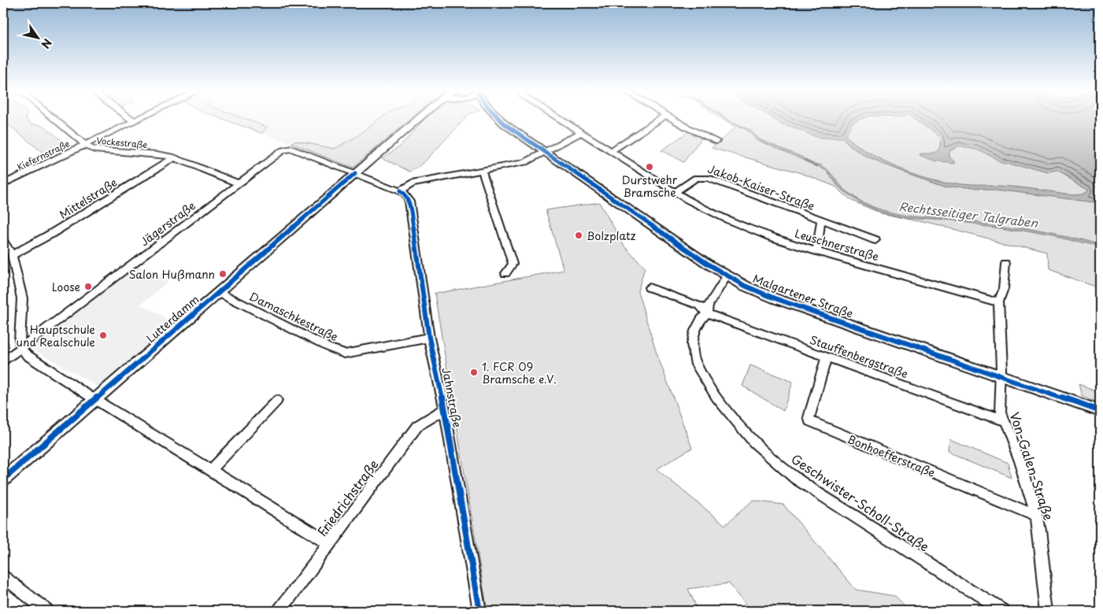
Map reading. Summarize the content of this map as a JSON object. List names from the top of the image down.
{
  "streets": {
    "street": [
      "Vockestraße",
      "Kiefernstraße",
      "Jakob-Kaiser-Straße",
      "Mittelstraße",
      "Jägerstraße",
      "Leuschnerstraße",
      "Malgartener Straße",
      "Damaschkestraße",
      "Lutterdamm",
      "Stauffenbergstraße",
      "Jahnstraße",
      "Bonhoefferstraße",
      "Von-Galen-Straße",
      "Friedrichstraße",
      "Geschwister-Scholl-Straße"
    ]
  },
  "crossings": [
    ["Vockestraße", "Kiefernstraße"],
    ["Vockestraße", "Mittelstraße"],
    ["Vockestraße", "Jägerstraße"],
    ["Jakob-Kaiser-Straße", "Leuschnerstraße"],
    ["Jägerstraße", "Lutterdamm"],
    ["Leuschnerstraße", "Von-Galen-Straße"],
    ["Malgartener Straße", "Von-Galen-Straße"],
    ["Malgartener Straße", "Geschwister-Scholl-Straße"],
    ["Damaschkestraße", "Lutterdamm"],
    ["Damaschkestraße", "Jahnstraße"],
    ["Stauffenbergstraße", "Bonhoefferstraße"],
    ["Stauffenbergstraße", "Von-Galen-Straße"],
    ["Stauffenbergstraße", "Geschwister-Scholl-Straße"],
    ["Jahnstraße", "Friedrichstraße"],
    ["Bonhoefferstraße", "Von-Galen-Straße"]
  ],
  "water": ["Rechtsseitiger Talgraben"],
  "places": [
    "Durstwehr Bramsche",
    "Bolzplatz",
    "Salon Hußmann",
    "Loose",
    "Hauptschule und Realschule",
    "1. FCR 09 Bramsche e.V."
  ],
  "north": "bottom right"
}
